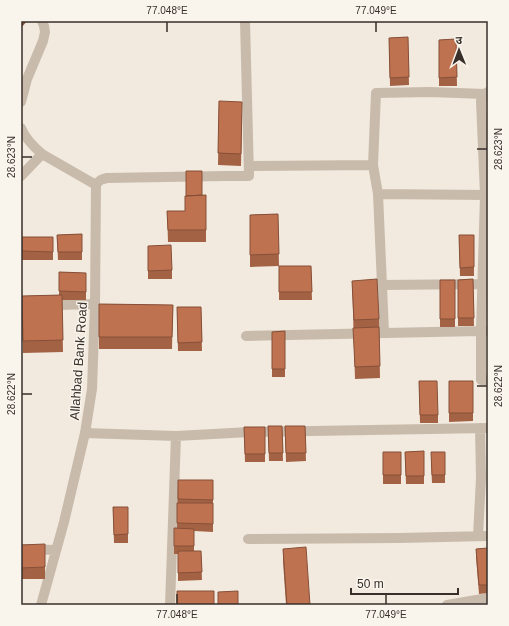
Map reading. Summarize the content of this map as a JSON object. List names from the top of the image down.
{
  "streets": {
    "street": ["Allahbad Bank Road"]
  },
  "scale_bar": "50 m",
  "north": "top",
  "coordinates": [
    "77.048°E",
    "77.049°E",
    "28.623°N",
    "28.622°N"
  ]
}
